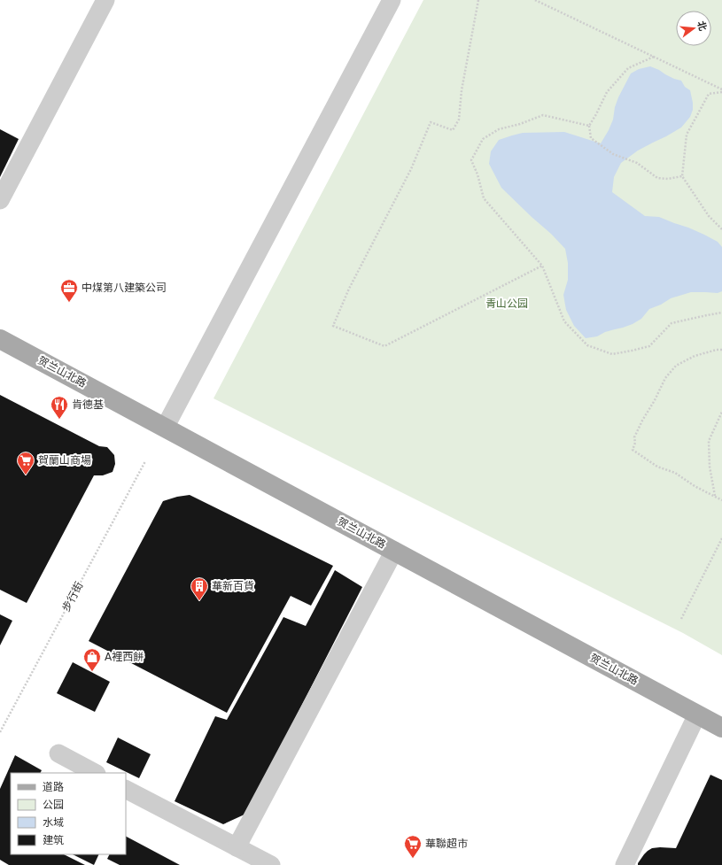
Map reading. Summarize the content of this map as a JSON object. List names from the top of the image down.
{
  "streets": {
    "main road": ["贺兰山北路"],
    "path": ["步行街"]
  },
  "parks": ["青山公园"],
  "places": {
    "office": ["中煤第八建築公司"],
    "restaurant": ["肯德基"],
    "supermarket": ["賀蘭山商場", "華聯超市"],
    "building": ["華新百貨"],
    "shop": ["A裡西餅"]
  },
  "legend": [
    "道路",
    "公园",
    "水域",
    "建筑"
  ],
  "north": "right"
}
